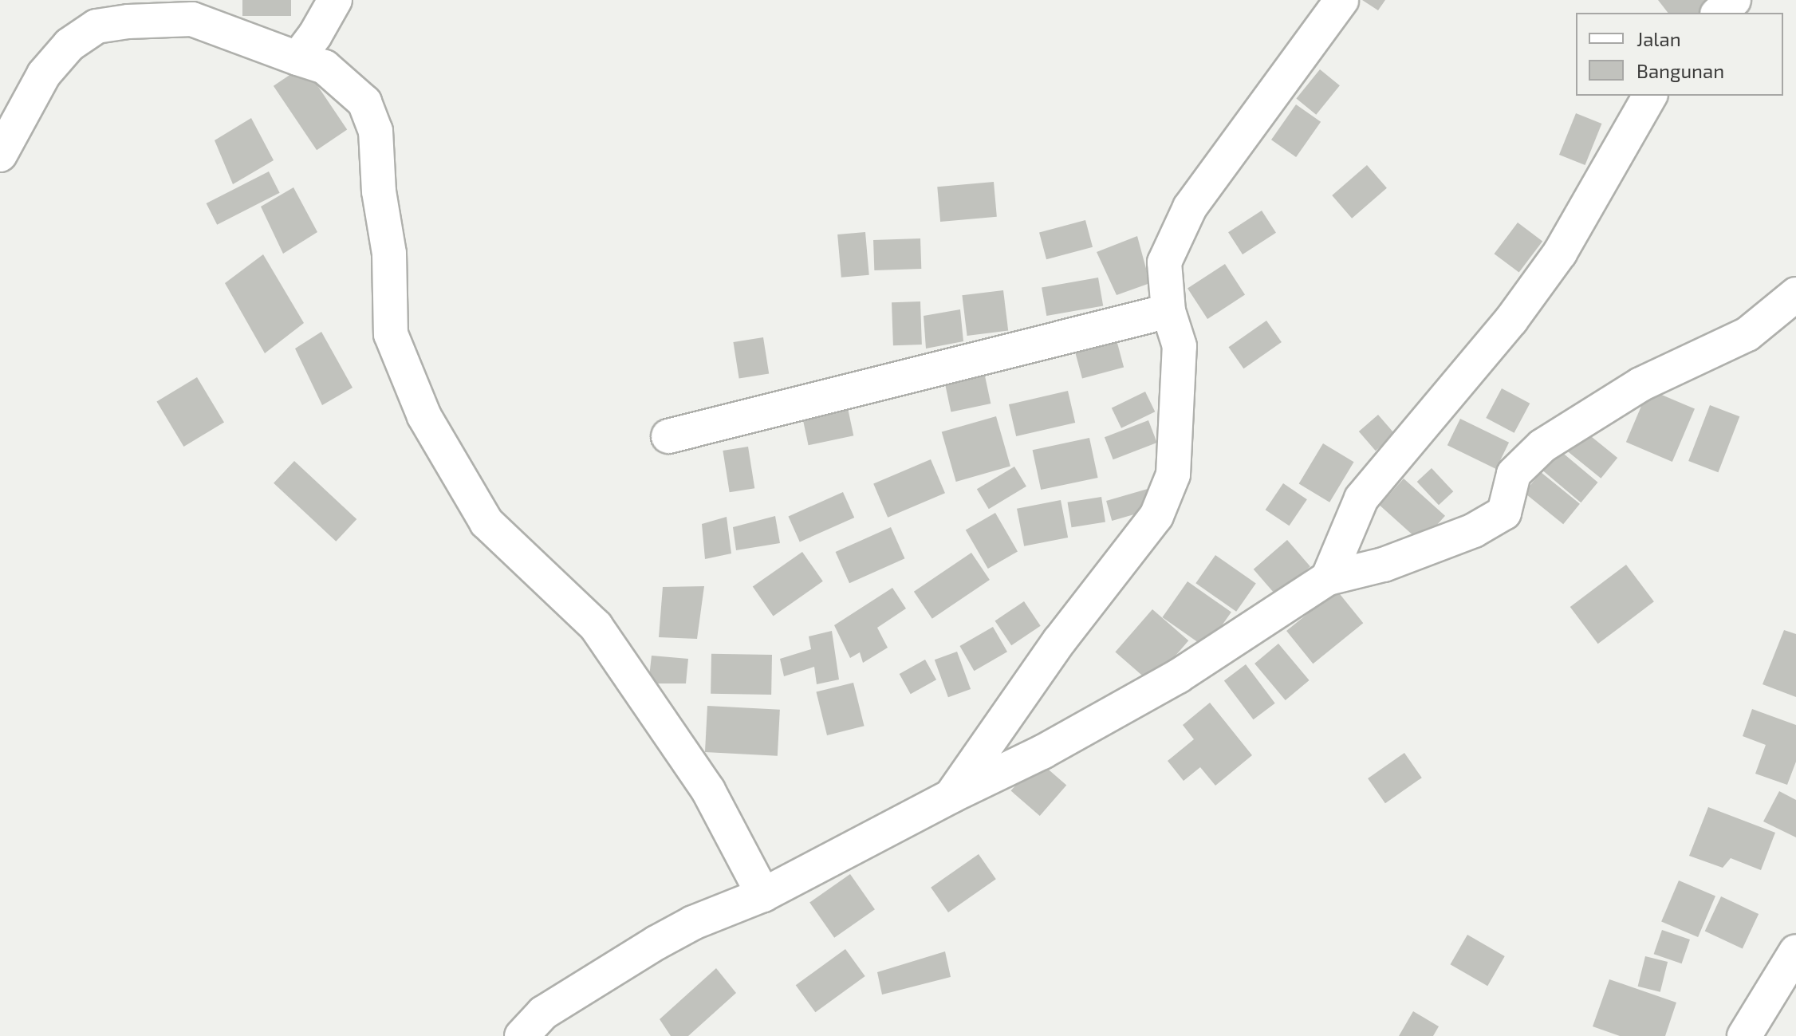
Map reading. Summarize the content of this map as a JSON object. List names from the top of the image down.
{
  "legend": ["Jalan", "Bangunan"]
}
